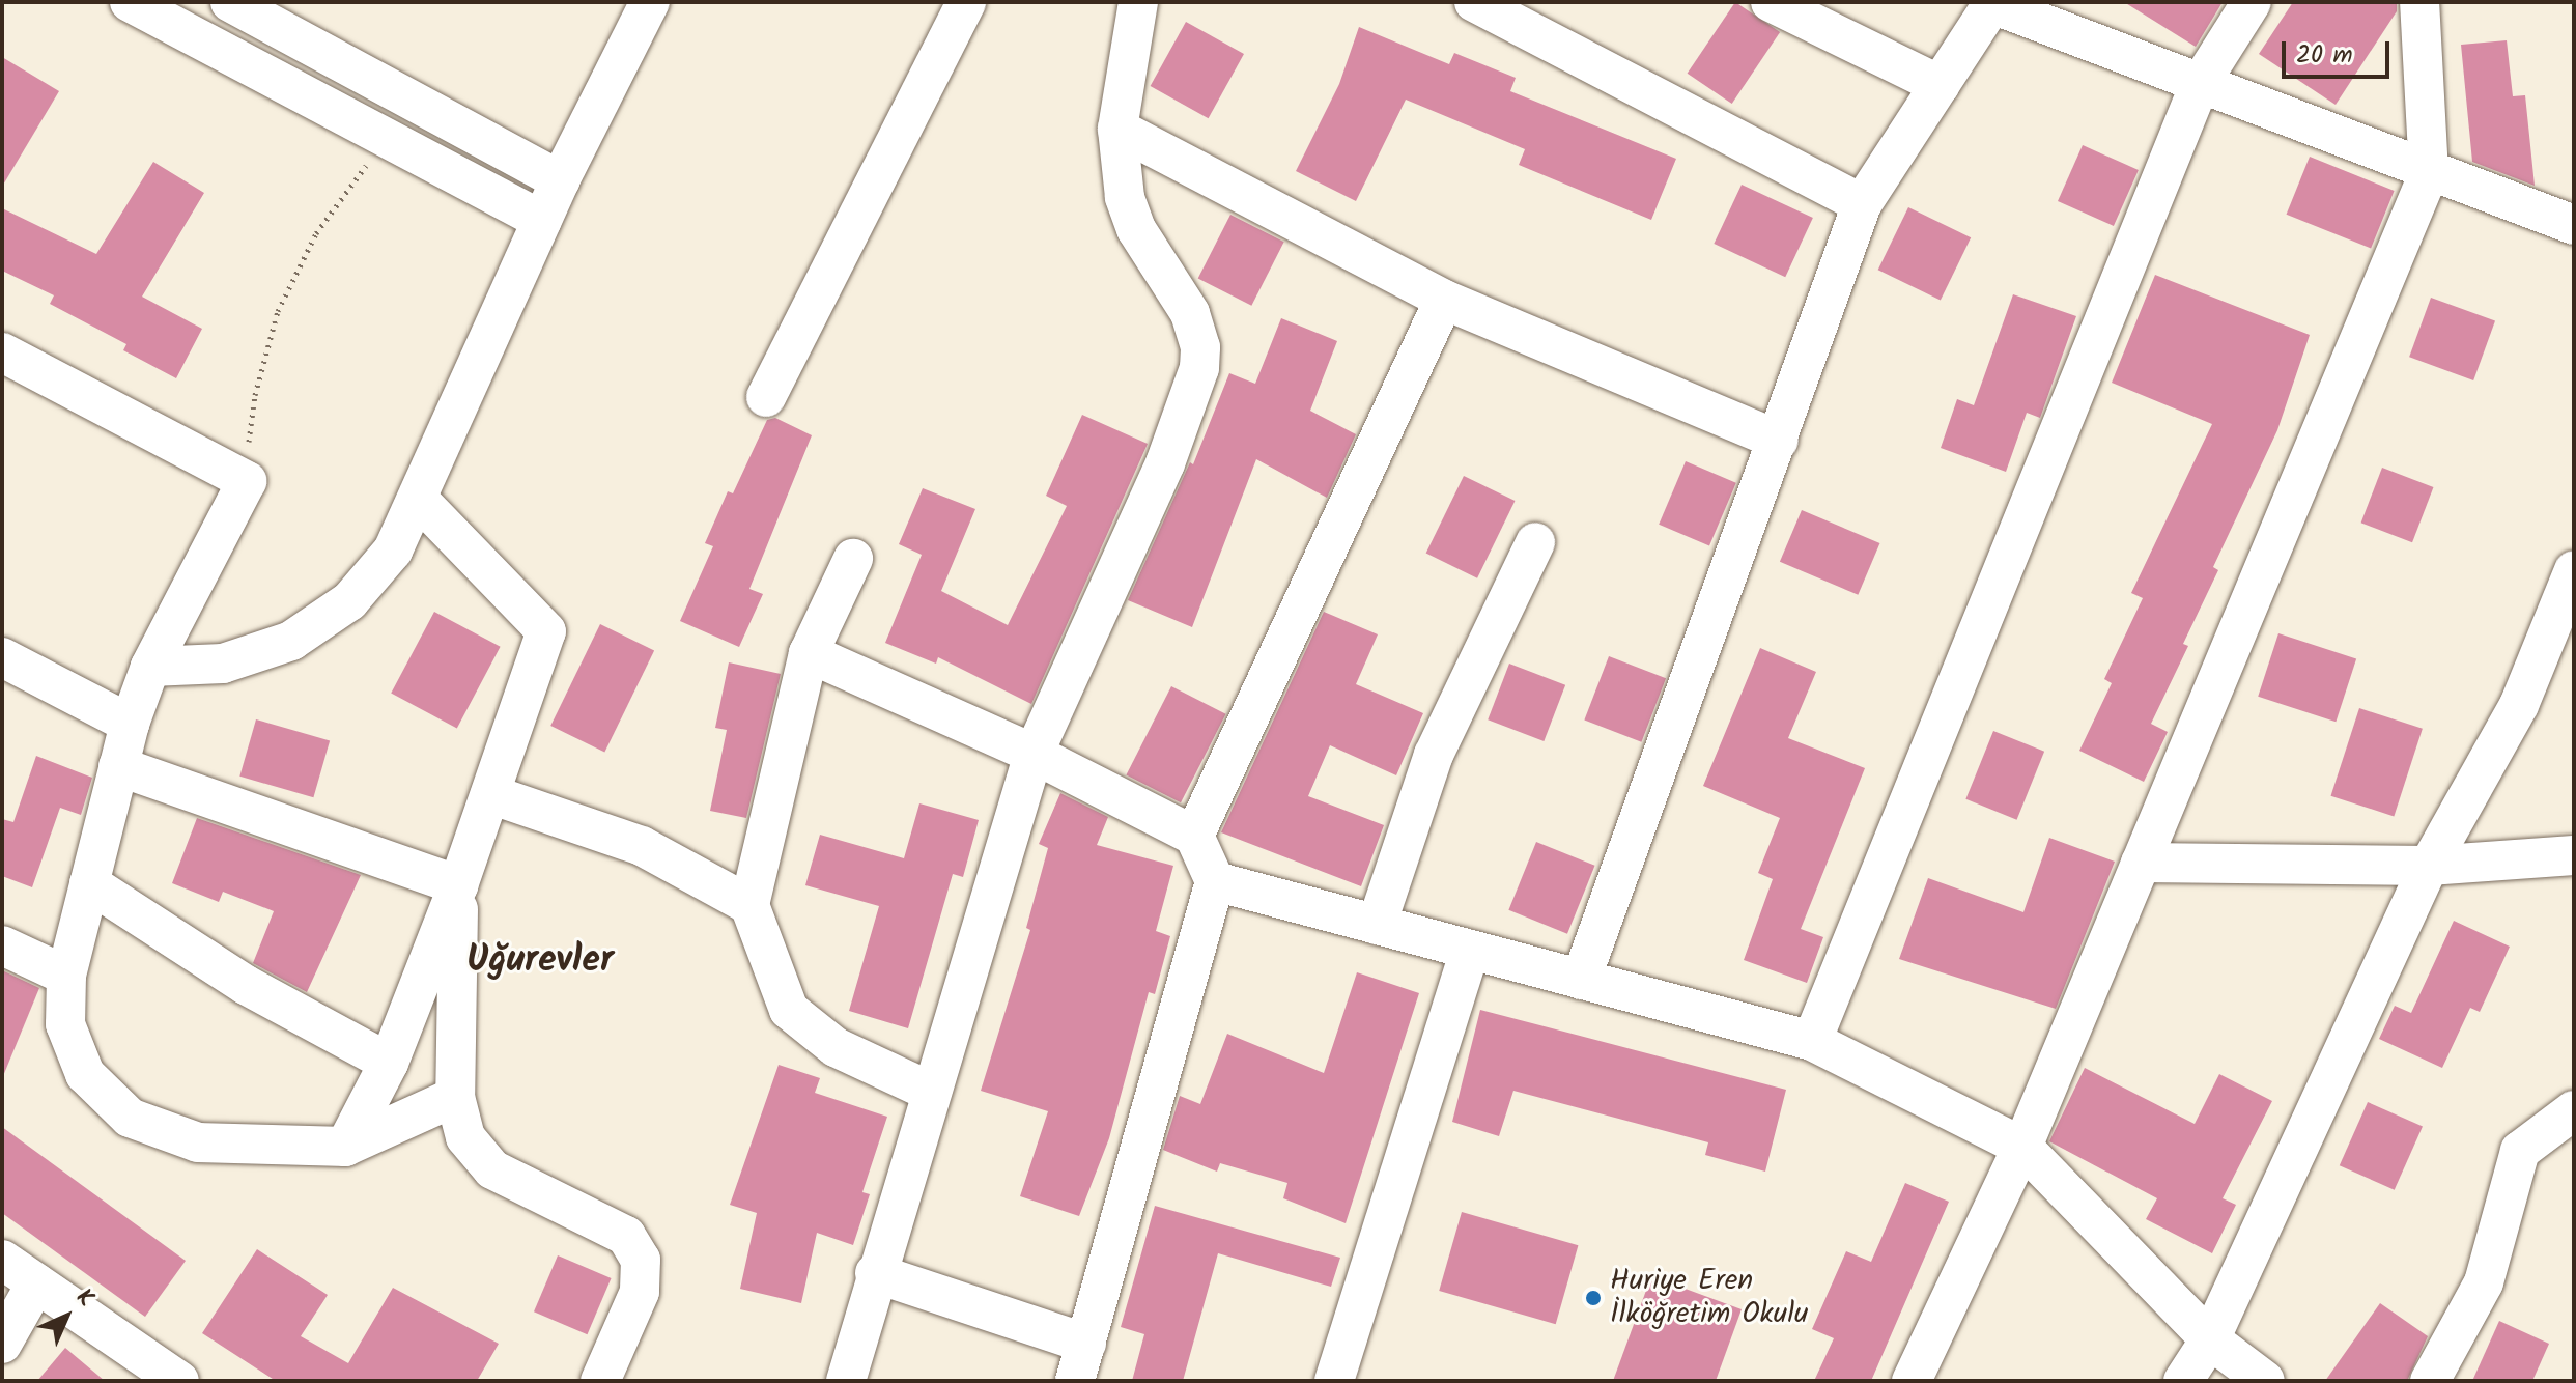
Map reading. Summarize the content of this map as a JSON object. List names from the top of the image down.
{
  "districts": ["Uğurevler"],
  "places": ["Huriye Eren İlköğretim Okulu"],
  "scale_bar": "20 m",
  "north": "top right"
}
